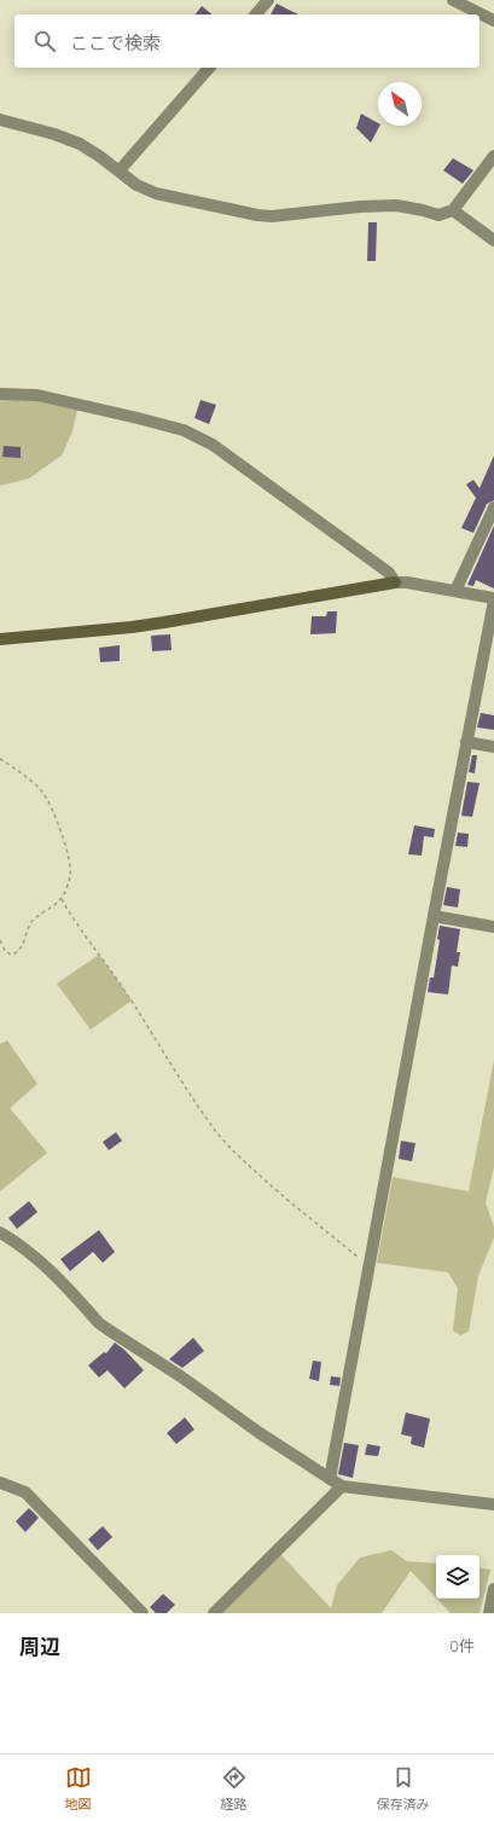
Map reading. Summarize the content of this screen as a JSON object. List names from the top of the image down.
{
  "north": "top left",
  "page": {
    "search": "ここで検索",
    "heading": ["周辺", "0件"],
    "nav": ["地図", "経路", "保存済み"]
  }
}
